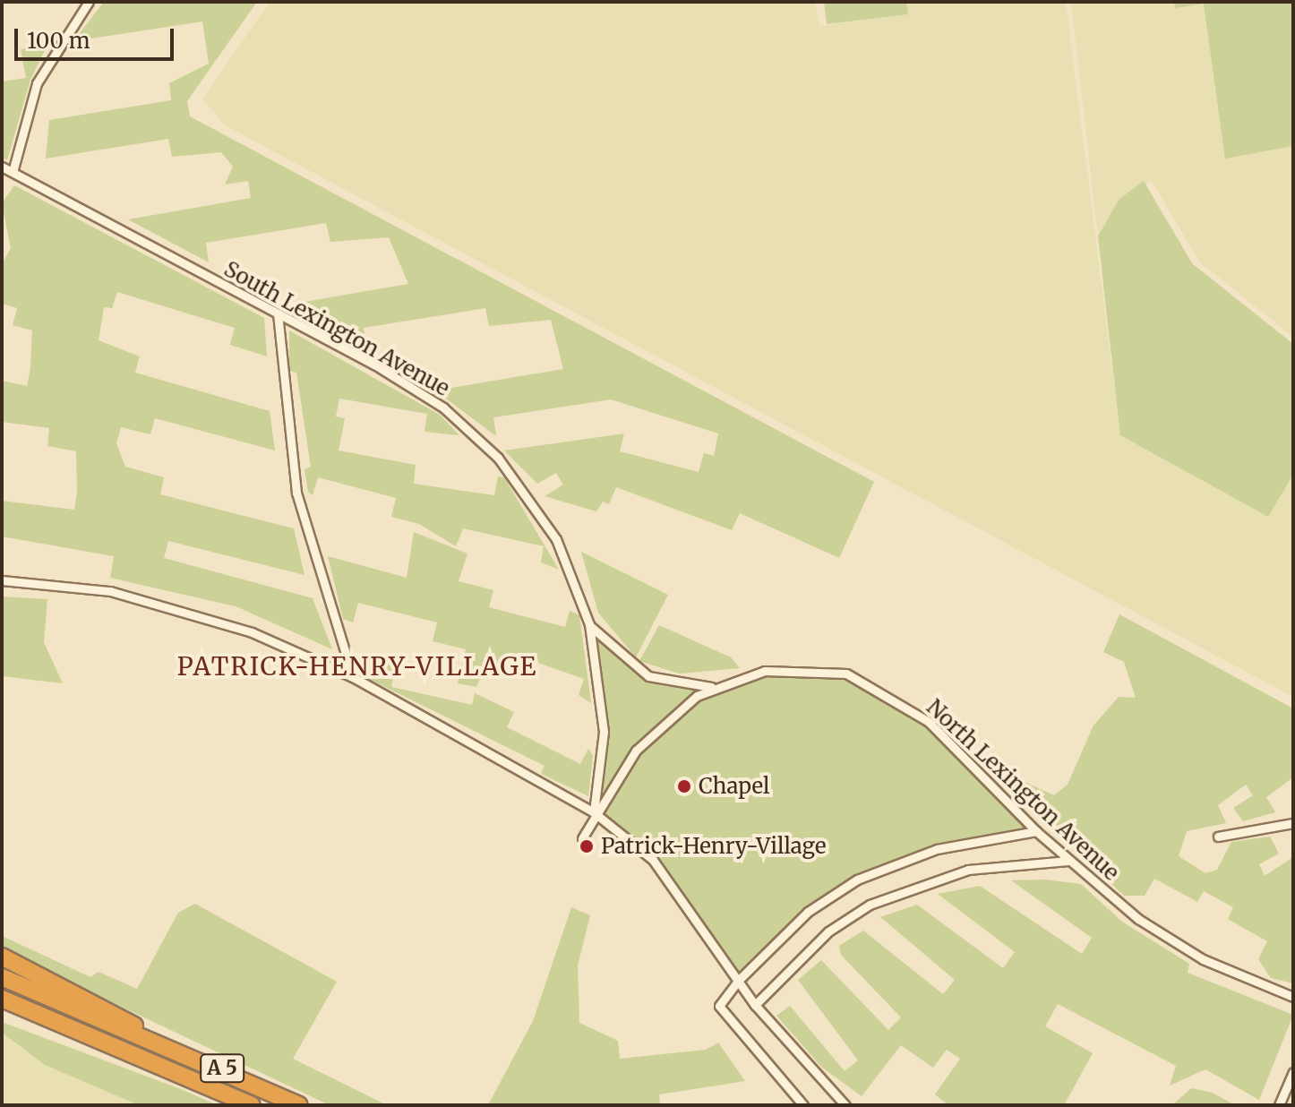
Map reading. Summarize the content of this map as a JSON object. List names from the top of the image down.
{
  "streets": {
    "highway": ["A 5"],
    "street": ["South Lexington Avenue", "North Lexington Avenue"]
  },
  "crossings": [
    ["South Lexington Avenue", "North Lexington Avenue"]
  ],
  "districts": ["PATRICK-HENRY-VILLAGE"],
  "places": ["Chapel", "Patrick-Henry-Village"],
  "scale_bar": "100 m"
}
